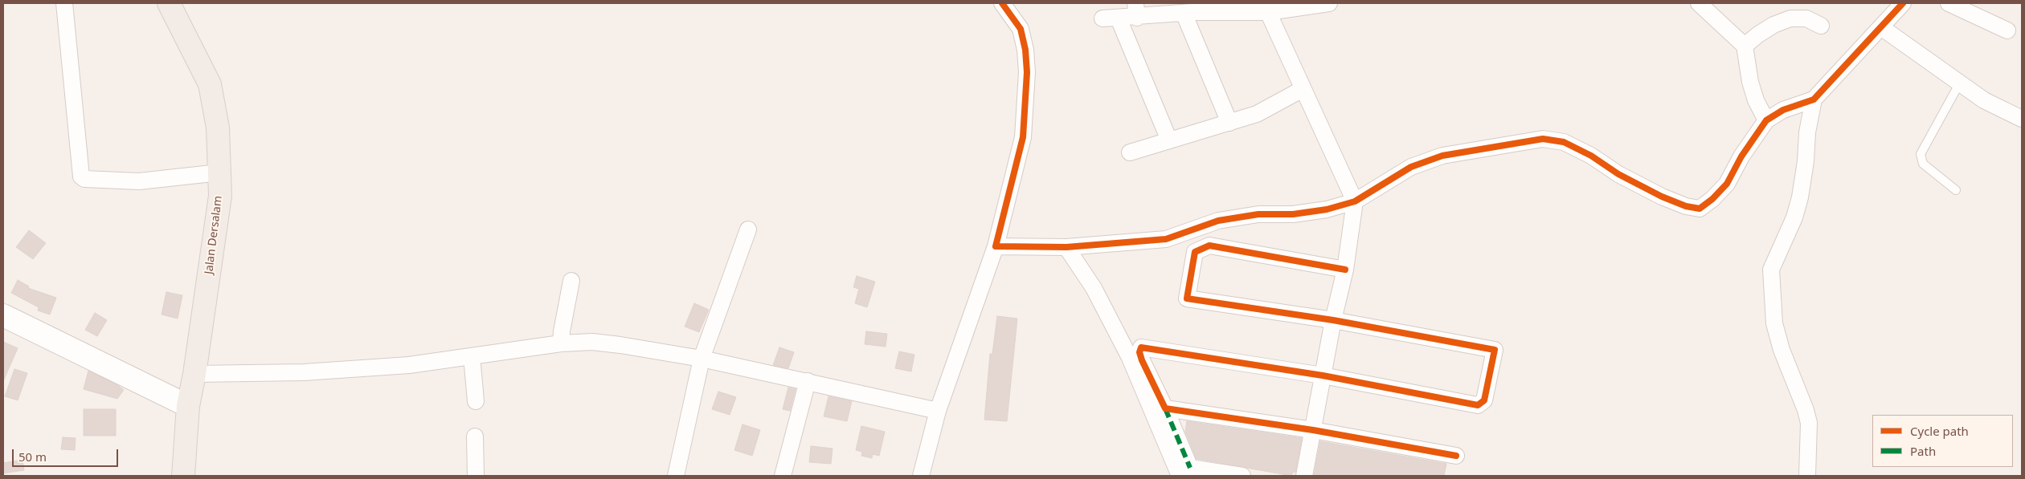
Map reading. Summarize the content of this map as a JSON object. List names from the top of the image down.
{
  "streets": {
    "main road": ["Jalan Dersalam"]
  },
  "legend": ["Cycle path", "Path"],
  "scale_bar": "50 m"
}
